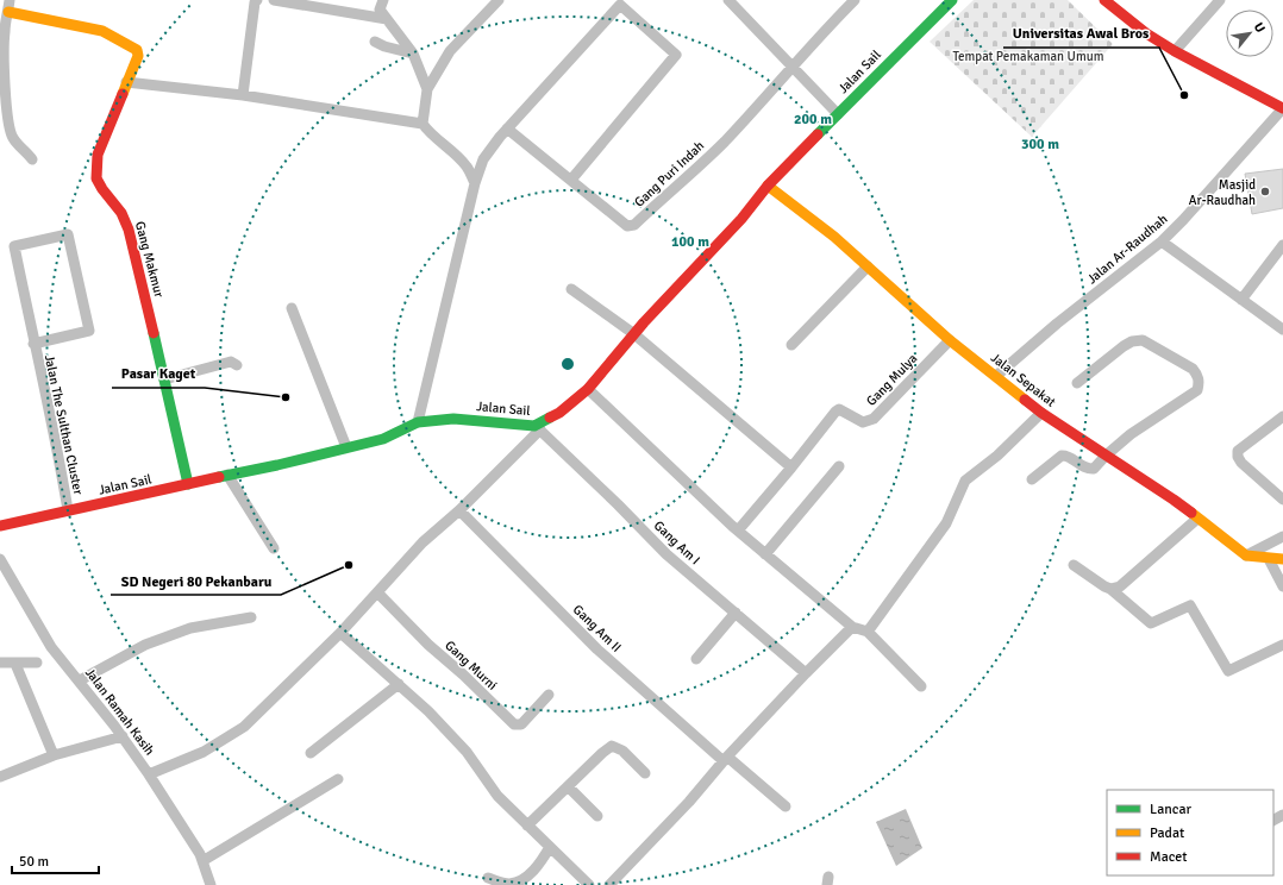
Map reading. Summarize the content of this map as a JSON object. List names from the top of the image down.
{
  "streets": {
    "street": [
      "Jalan Sail",
      "Gang Puri Indah",
      "Jalan Ar-Raudhah",
      "Gang Makmur",
      "Gang Mulya",
      "Jalan Sepakat",
      "Jalan The Sulthan Cluster",
      "Gang Am I",
      "Gang Am II",
      "Gang Murni",
      "Jalan Ramah Kasih"
    ]
  },
  "crossings": [
    ["Jalan Sail", "Gang Makmur"],
    ["Jalan Sail", "Jalan Sepakat"],
    ["Jalan Sail", "Jalan The Sulthan Cluster"],
    ["Jalan Sail", "Gang Am I"],
    ["Jalan Ar-Raudhah", "Jalan Sepakat"],
    ["Gang Mulya", "Jalan Sepakat"]
  ],
  "parks": ["Tempat Pemakaman Umum"],
  "places": [
    "Universitas Awal Bros",
    "Masjid Ar-Raudhah",
    "Pasar Kaget",
    "SD Negeri 80 Pekanbaru"
  ],
  "legend": ["Lancar", "Padat", "Macet"],
  "scale_bar": "50 m",
  "north": "top right",
  "rings": ["200 m", "300 m", "100 m"]
}
